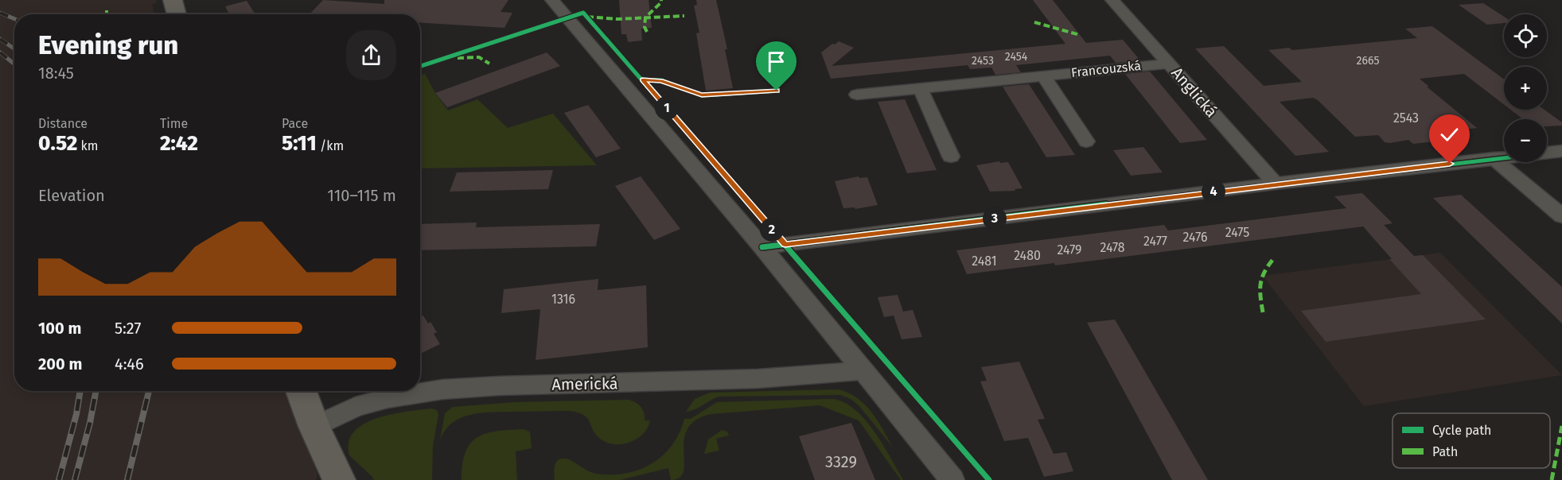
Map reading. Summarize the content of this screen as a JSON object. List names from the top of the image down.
{
  "streets": {
    "street": ["Francouzská", "Anglická", "Americká"]
  },
  "crossings": [
    ["Francouzská", "Anglická"]
  ],
  "house_numbers": [
    "2454",
    "2453",
    "2665",
    "2543",
    "2475",
    "2476",
    "2477",
    "2478",
    "2479",
    "2480",
    "2481",
    "1316",
    "3329"
  ],
  "legend": ["Cycle path", "Path"],
  "page": {
    "map_buttons": ["+", "−"],
    "heading": ["Evening run", "18:45"],
    "stats": [
      ["Distance", "0.52 km"],
      ["Time", "2:42"],
      ["Pace", "5:11 /km"]
    ],
    "pins": [
      "1",
      "4",
      "3",
      "2"
    ],
    "chart": ["Elevation", "110–115 m"],
    "list": [
      {
        "name": "100 m",
        "note": "5:27"
      },
      {
        "name": "200 m",
        "note": "4:46"
      }
    ]
  }
}
